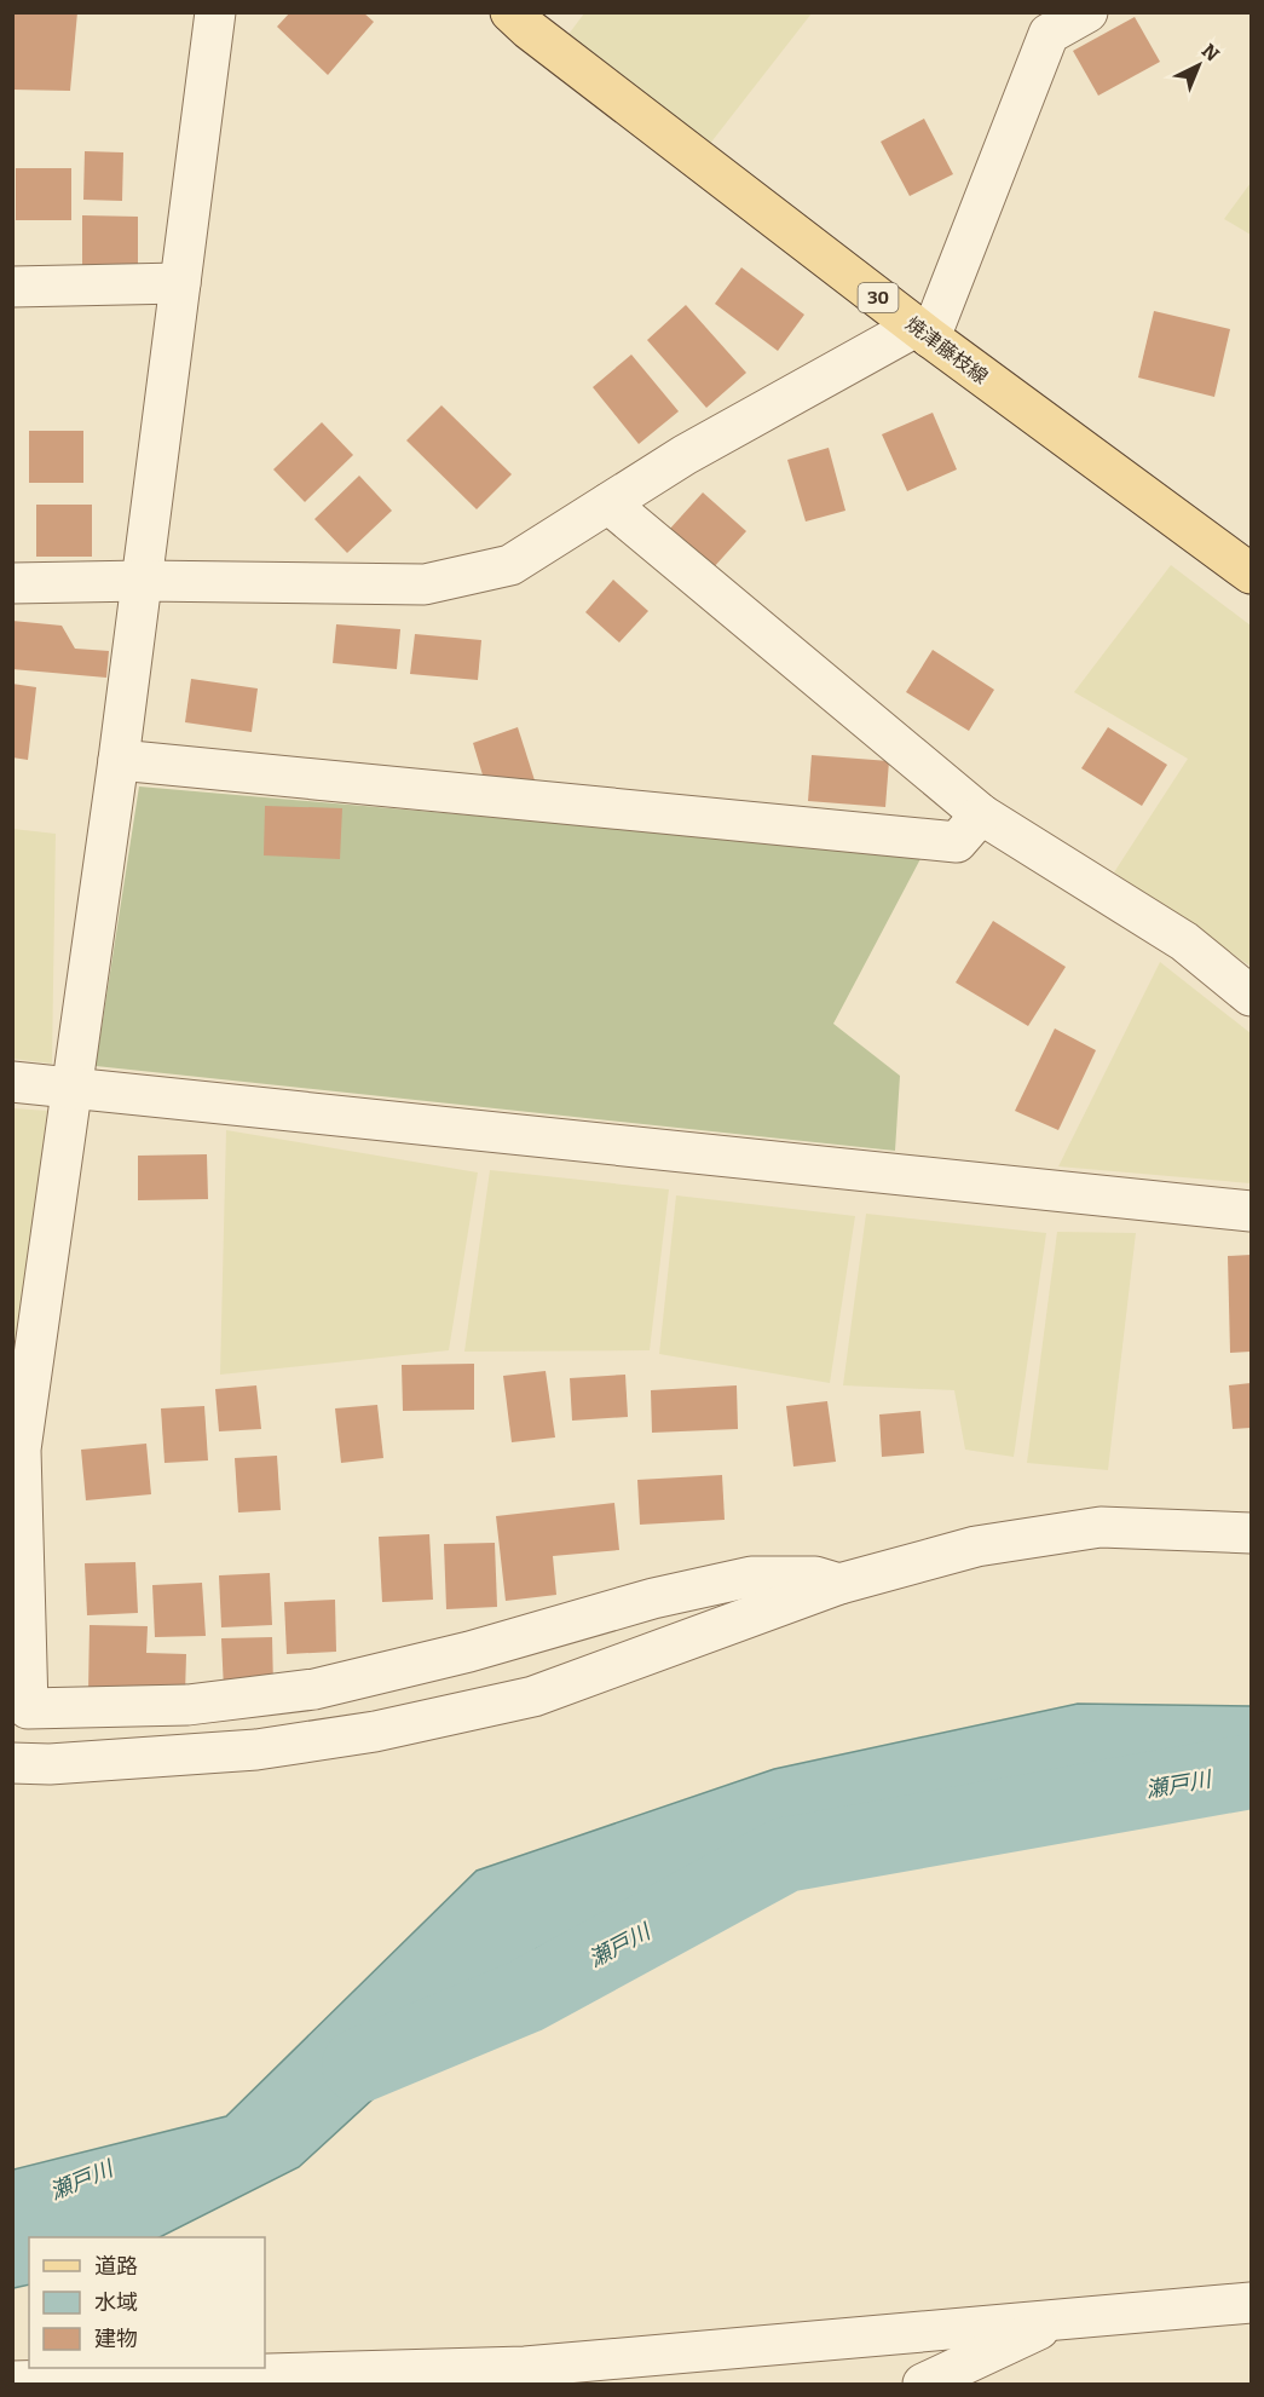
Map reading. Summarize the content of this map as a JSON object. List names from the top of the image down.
{
  "streets": {
    "main road": ["30", "焼津藤枝線"]
  },
  "water": ["瀬戸川"],
  "legend": ["道路", "水域", "建物"],
  "north": "top right"
}
